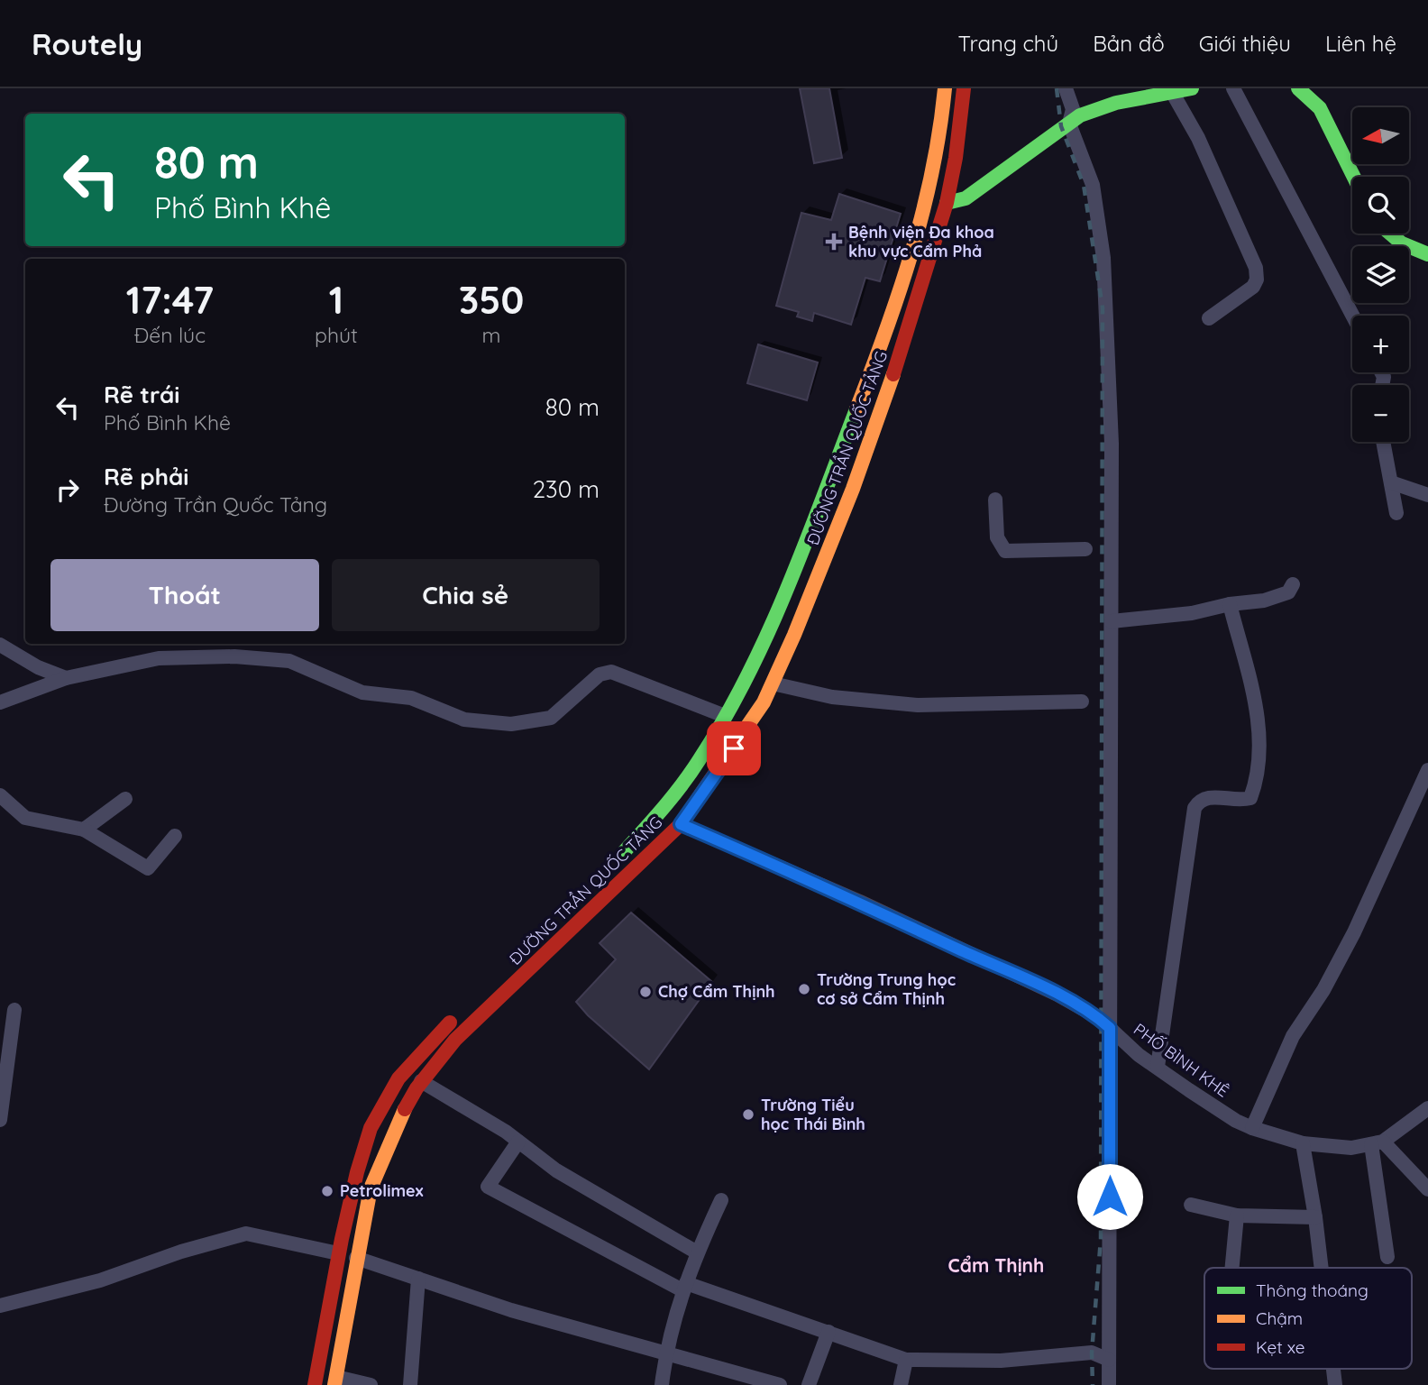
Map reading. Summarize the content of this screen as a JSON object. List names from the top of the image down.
{
  "streets": {
    "main road": ["ĐƯỜNG TRẦN QUỐC TẢNG"],
    "street": ["PHỐ BÌNH KHÊ"]
  },
  "crossings": [
    ["ĐƯỜNG TRẦN QUỐC TẢNG", "PHỐ BÌNH KHÊ"]
  ],
  "districts": ["Cẩm Thịnh"],
  "places": {
    "health": ["Bệnh viện Đa khoa khu vực Cẩm Phả"],
    "other": [
      "Trường Trung học cơ sở Cẩm Thịnh",
      "Chợ Cẩm Thịnh",
      "Trường Tiểu học Thái Bình",
      "Petrolimex"
    ]
  },
  "legend": ["Thông thoáng", "Chậm", "Kẹt xe"],
  "north": "left",
  "page": {
    "header": "Routely",
    "nav": [
      "Trang chủ",
      "Bản đồ",
      "Giới thiệu",
      "Liên hệ"
    ],
    "map_buttons": ["+", "−"],
    "turn": ["80 m", "Phố Bình Khê"],
    "eta": [
      "17:47",
      "Đến lúc",
      "1",
      "phút",
      "350",
      "m"
    ],
    "list": [
      {
        "name": "Rẽ trái",
        "note": "Phố Bình Khê",
        "value": "80 m"
      },
      {
        "name": "Rẽ phải",
        "note": "Đường Trần Quốc Tảng",
        "value": "230 m"
      }
    ],
    "buttons": ["Thoát", "Chia sẻ"]
  }
}
